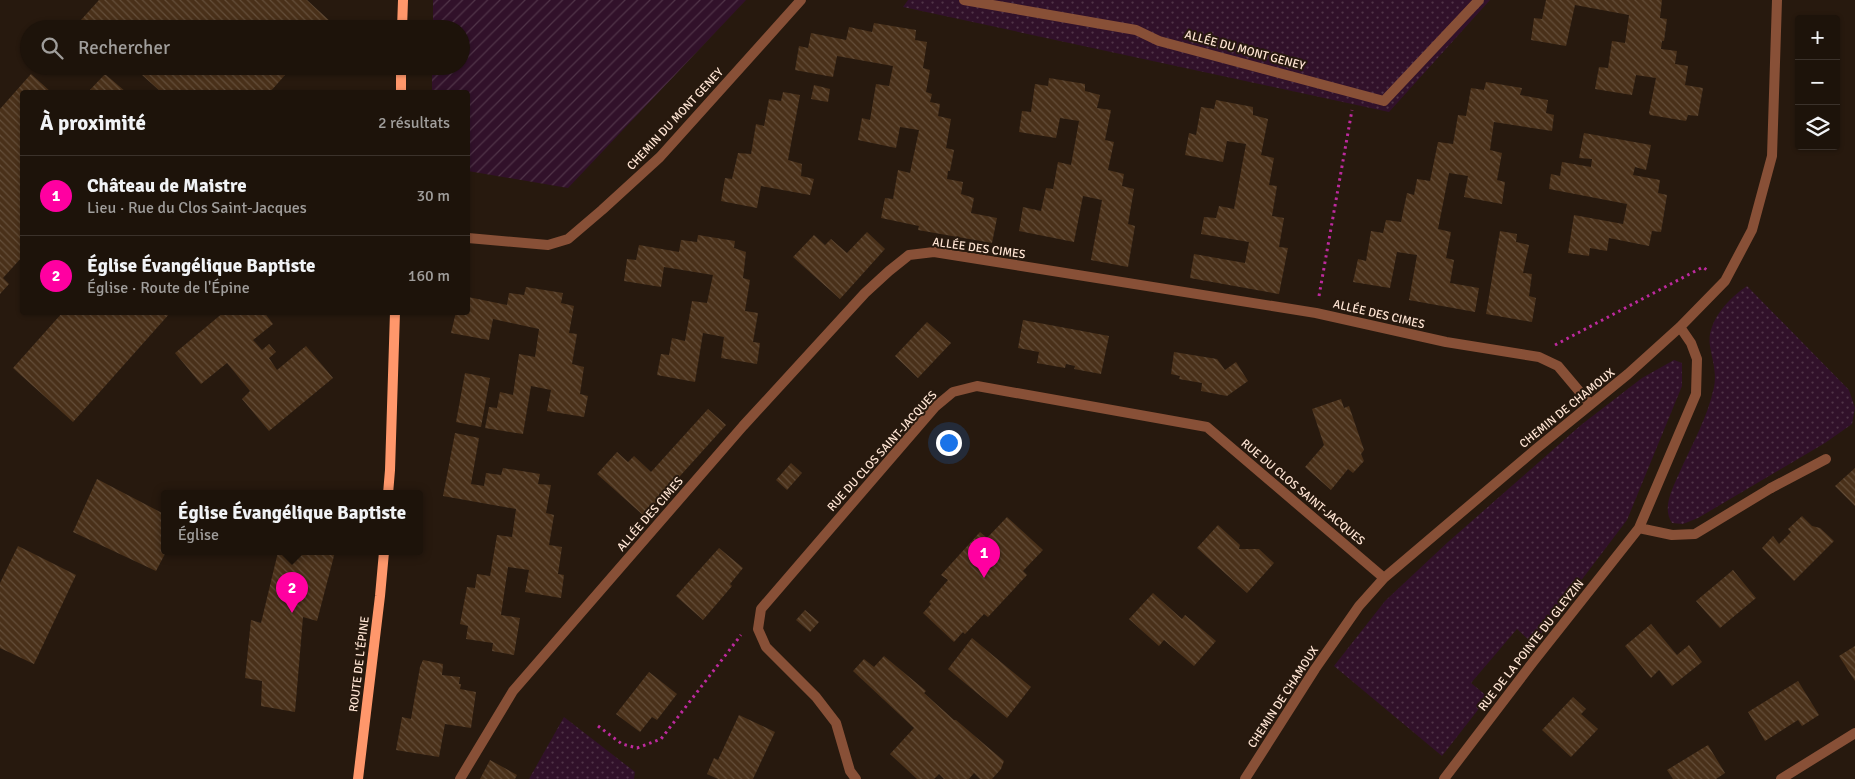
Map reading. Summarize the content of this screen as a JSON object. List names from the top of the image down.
{
  "streets": {
    "street": [
      "ALLÉE DU MONT GENEY",
      "CHEMIN DU MONT GENEY",
      "ALLÉE DES CIMES",
      "CHEMIN DE CHAMOUX",
      "RUE DU CLOS SAINT-JACQUES",
      "RUE DE LA POINTE DU GLEYZIN",
      "ROUTE DE L'ÉPINE"
    ]
  },
  "crossings": [
    ["ALLÉE DES CIMES", "CHEMIN DE CHAMOUX"],
    ["CHEMIN DE CHAMOUX", "RUE DU CLOS SAINT-JACQUES"],
    ["CHEMIN DE CHAMOUX", "RUE DE LA POINTE DU GLEYZIN"]
  ],
  "page": {
    "map_buttons": ["+", "−"],
    "search": "Rechercher",
    "heading": ["À proximité", "2 résultats"],
    "list": [
      {
        "mark": "1",
        "name": "Château de Maistre",
        "note": "Lieu · Rue du Clos Saint-Jacques",
        "value": "30 m"
      },
      {
        "mark": "2",
        "name": "Église Évangélique Baptiste",
        "note": "Église · Route de l'Épine",
        "value": "160 m"
      }
    ],
    "popup": ["Église Évangélique Baptiste", "Église"],
    "pins": ["1", "2"]
  }
}
